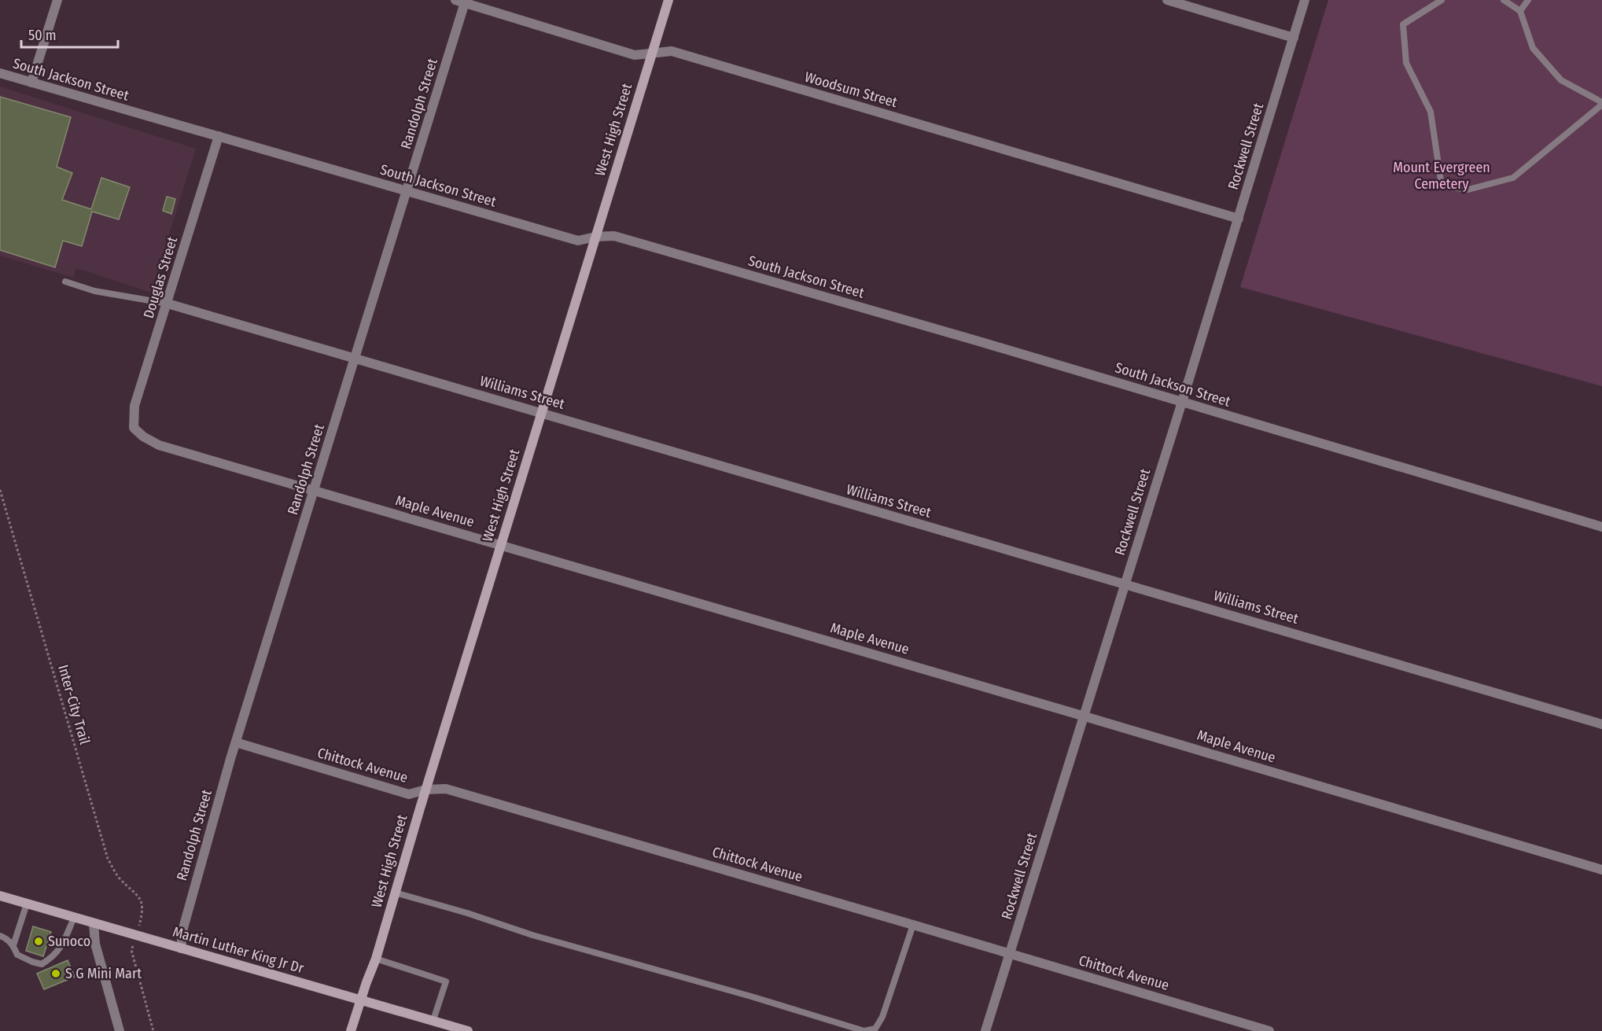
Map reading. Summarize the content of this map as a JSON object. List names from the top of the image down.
{
  "streets": {
    "street": [
      "South Jackson Street",
      "Woodsum Street",
      "Randolph Street",
      "West High Street",
      "Rockwell Street",
      "Douglas Street",
      "Williams Street",
      "Maple Avenue",
      "Chittock Avenue",
      "Martin Luther King Jr Dr"
    ],
    "path": ["Inter-City Trail"]
  },
  "crossings": [
    ["South Jackson Street", "Randolph Street"],
    ["South Jackson Street", "West High Street"],
    ["South Jackson Street", "Rockwell Street"],
    ["South Jackson Street", "Douglas Street"],
    ["Woodsum Street", "Randolph Street"],
    ["Woodsum Street", "West High Street"],
    ["Woodsum Street", "Rockwell Street"],
    ["Randolph Street", "Williams Street"],
    ["Randolph Street", "Maple Avenue"],
    ["Randolph Street", "Chittock Avenue"],
    ["Randolph Street", "Martin Luther King Jr Dr"],
    ["West High Street", "Williams Street"],
    ["West High Street", "Maple Avenue"],
    ["West High Street", "Chittock Avenue"],
    ["West High Street", "Martin Luther King Jr Dr"],
    ["Rockwell Street", "Williams Street"],
    ["Rockwell Street", "Maple Avenue"],
    ["Rockwell Street", "Chittock Avenue"],
    ["Douglas Street", "Williams Street"],
    ["Douglas Street", "Maple Avenue"]
  ],
  "parks": ["Mount Evergreen Cemetery"],
  "places": ["Sunoco", "S G Mini Mart"],
  "scale_bar": "50 m"
}
